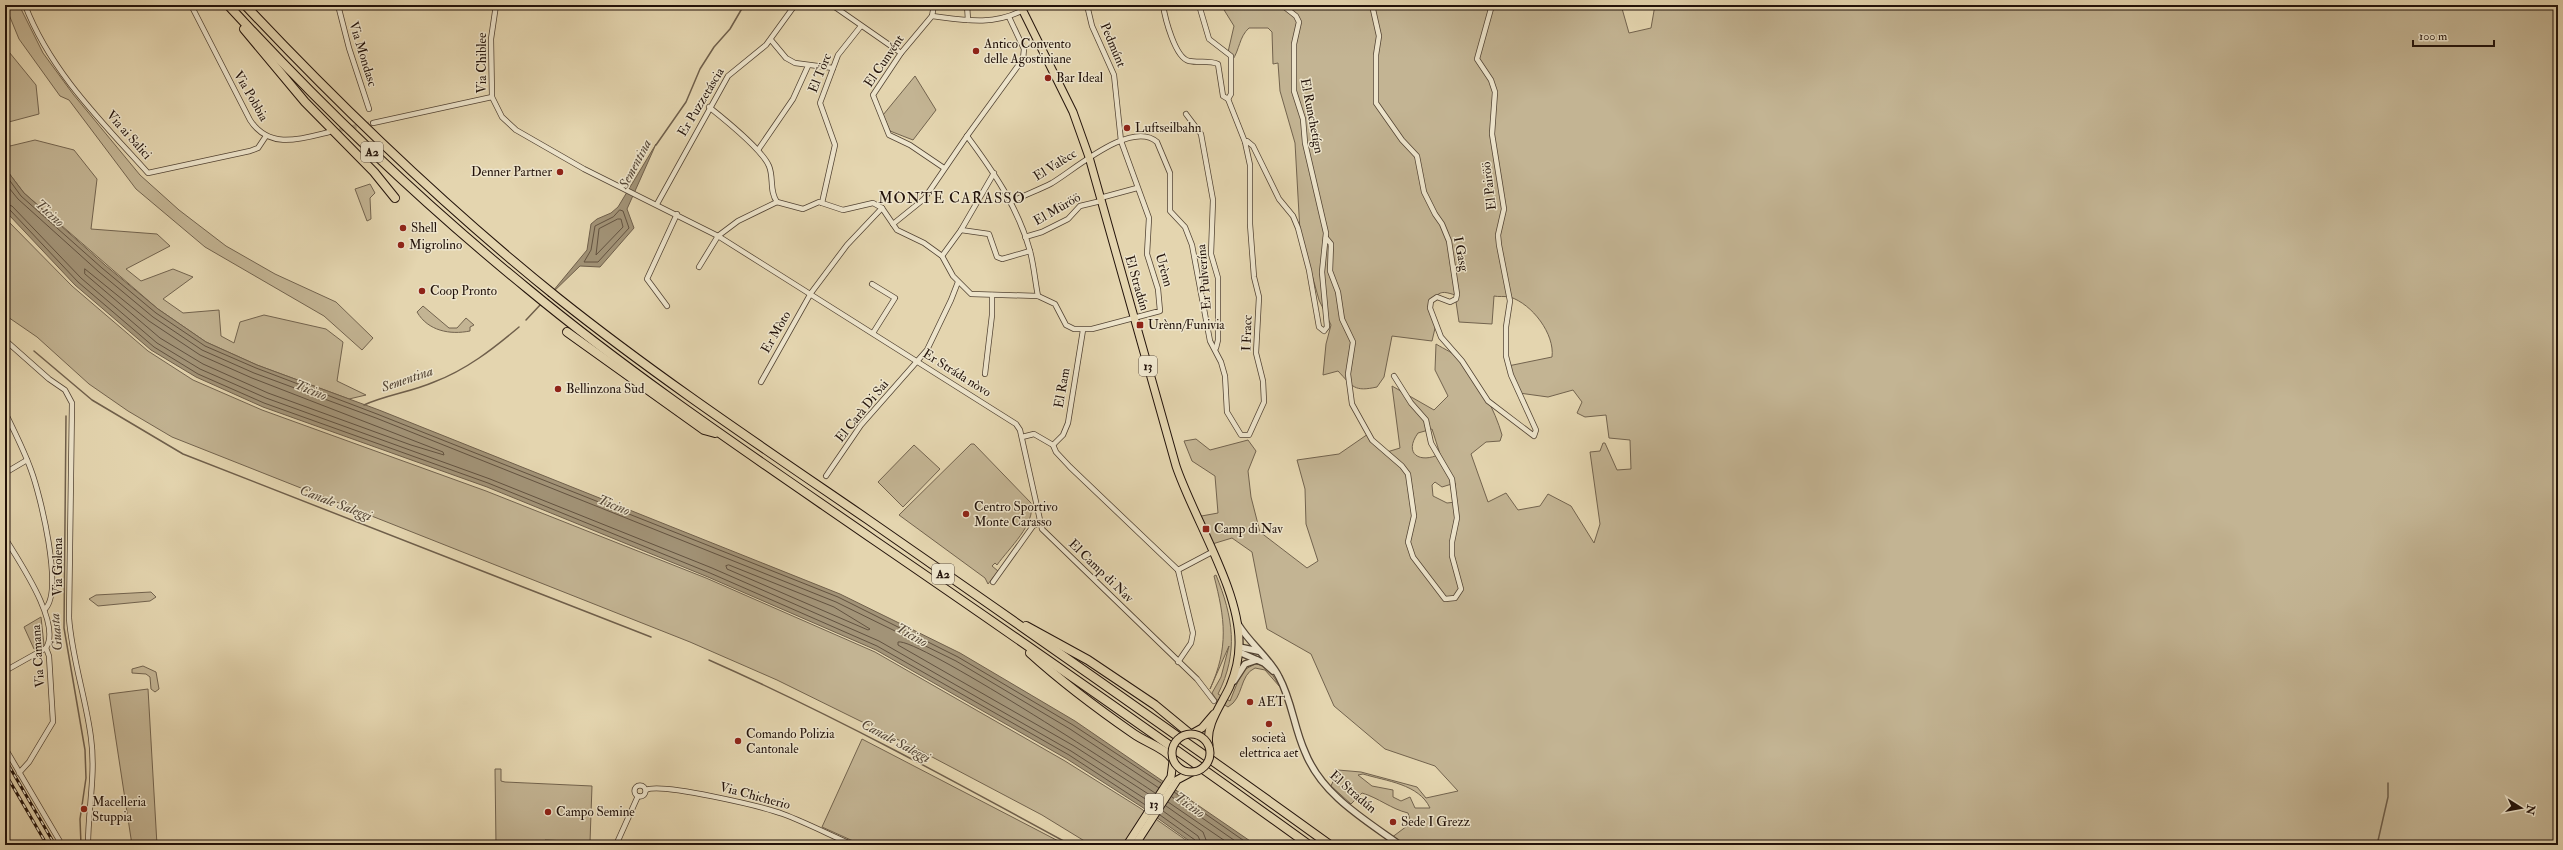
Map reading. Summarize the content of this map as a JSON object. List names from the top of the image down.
{
  "streets": {
    "highway": ["A2"],
    "main road": ["El Stradún", "13"],
    "street": [
      "Pedmúnt",
      "Via Mondasc",
      "El Cunvént",
      "Via Chiblee",
      "El Törc",
      "Via Pobbia",
      "Er Puzzetáscia",
      "El Runchetígn",
      "Via ai Salici",
      "El Valècc",
      "El Pairöö",
      "El Müröö",
      "I Gasg",
      "Urènn",
      "Er Pulverína",
      "Er Mòto",
      "I Fracc",
      "Er Stráda nòvo",
      "El Ram",
      "El Carà Di Sai",
      "Via Golena",
      "El Camp di Nav",
      "Via Camana",
      "Via Chicherio"
    ]
  },
  "crossings": [
    ["Pedmúnt", "Urènn"],
    ["Pedmúnt", "I Fracc"],
    ["Via Chiblee", "Er Stráda nòvo"],
    ["Via Pobbia", "Via ai Salici"],
    ["Er Puzzetáscia", "Er Stráda nòvo"],
    ["El Valècc", "El Stradún"],
    ["El Valècc", "I Fracc"],
    ["El Pairöö", "I Gasg"],
    ["El Müröö", "Urènn"],
    ["El Müröö", "El Stradún"],
    ["Urènn", "El Stradún"],
    ["Urènn", "I Fracc"],
    ["Urènn", "El Ram"],
    ["Er Pulverína", "I Fracc"],
    ["El Stradún", "I Fracc"],
    ["El Stradún", "13"],
    ["Er Mòto", "Er Stráda nòvo"],
    ["Er Stráda nòvo", "El Carà Di Sai"],
    ["Er Stráda nòvo", "El Camp di Nav"]
  ],
  "districts": ["MONTE CARASSO"],
  "water": [
    "Sementina",
    "Ticino",
    "Canale Saleggi",
    "Guasta"
  ],
  "places": {
    "other": [
      "Antico Convento delle Agostiniane",
      "Bar Ideal",
      "Luftseilbahn",
      "Denner Partner",
      "Shell",
      "Migrolino",
      "Coop Pronto",
      "Bellinzona Sud",
      "Centro Sportivo Monte Carasso",
      "AET",
      "società elettrica aet",
      "Comando Polizia Cantonale",
      "Macelleria Stuppia",
      "Campo Semine",
      "Sede I Grezz"
    ],
    "transit": ["Urènn/Funivia", "Camp di Nav"]
  },
  "scale_bar": "100 m",
  "north": "right"
}
